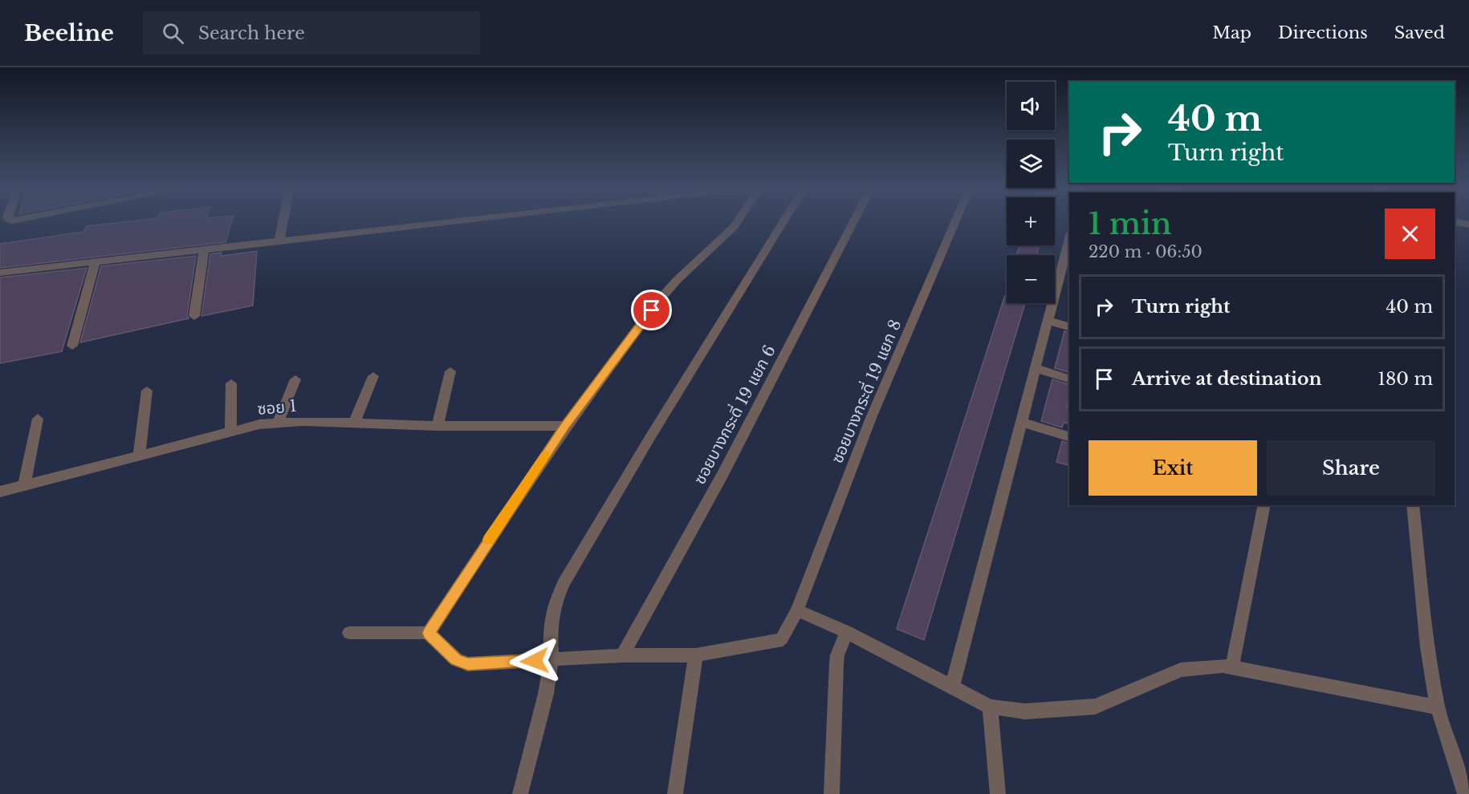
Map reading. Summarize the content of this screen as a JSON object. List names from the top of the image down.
{
  "streets": {
    "street": ["ซอยบางกระดี่ 19 แยก 8", "ซอย 1", "ซอยบางกระดี่ 19 แยก 6"]
  },
  "crossings": [
    ["ซอยบางกระดี่ 19 แยก 8", "ซอยบางกระดี่ 19 แยก 6"]
  ],
  "page": {
    "header": "Beeline",
    "search": "Search here",
    "nav": ["Map", "Directions", "Saved"],
    "map_buttons": ["+", "−"],
    "turn": ["40 m", "Turn right"],
    "heading": ["1 min", "220 m · 06:50"],
    "list": [
      {
        "name": "Turn right",
        "value": "40 m"
      },
      {
        "name": "Arrive at destination",
        "value": "180 m"
      }
    ],
    "buttons": ["Exit", "Share"]
  }
}
